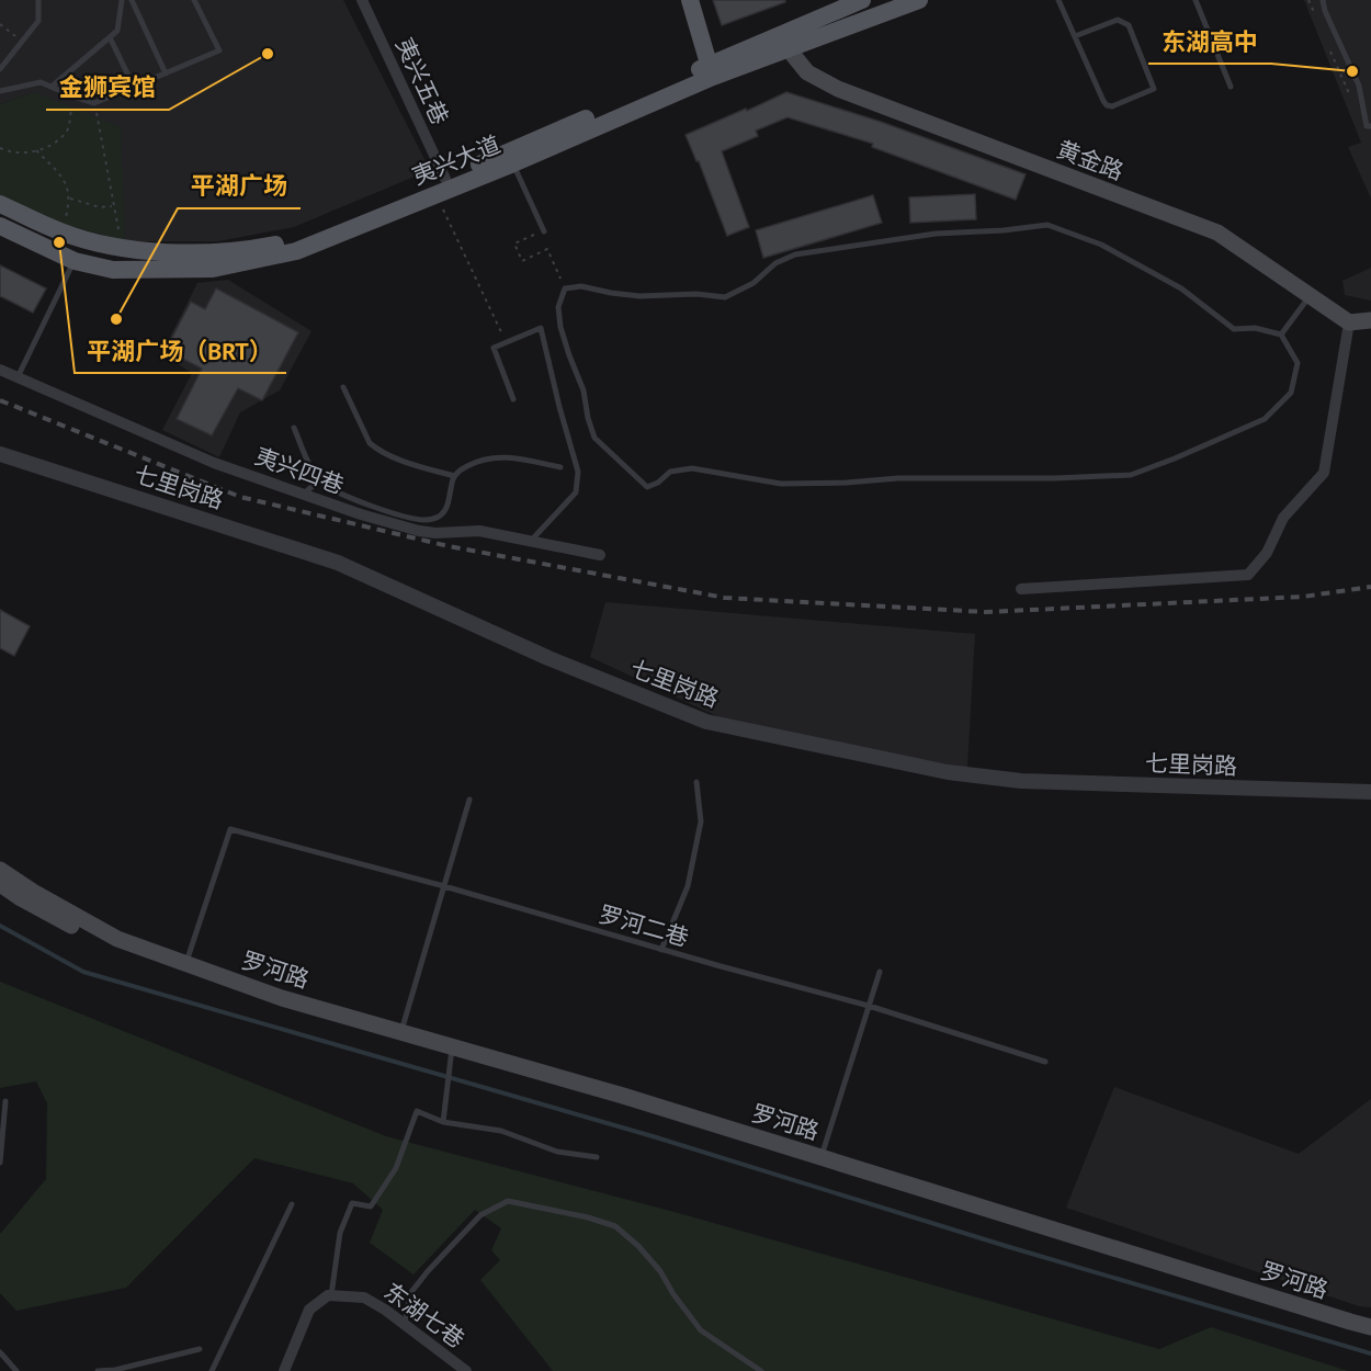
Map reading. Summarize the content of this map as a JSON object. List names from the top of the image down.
{
  "streets": {
    "main road": ["夷兴大道", "黄金路", "罗河路"],
    "street": [
      "夷兴五巷",
      "夷兴四巷",
      "七里岗路",
      "东湖七巷"
    ],
    "lane": ["罗河二巷"]
  },
  "crossings": [
    ["夷兴五巷", "夷兴大道"],
    ["夷兴大道", "黄金路"],
    ["罗河二巷", "罗河路"]
  ],
  "places": [
    "金狮宾馆",
    "东湖高中",
    "平湖广场（BRT）",
    "平湖广场"
  ]
}
